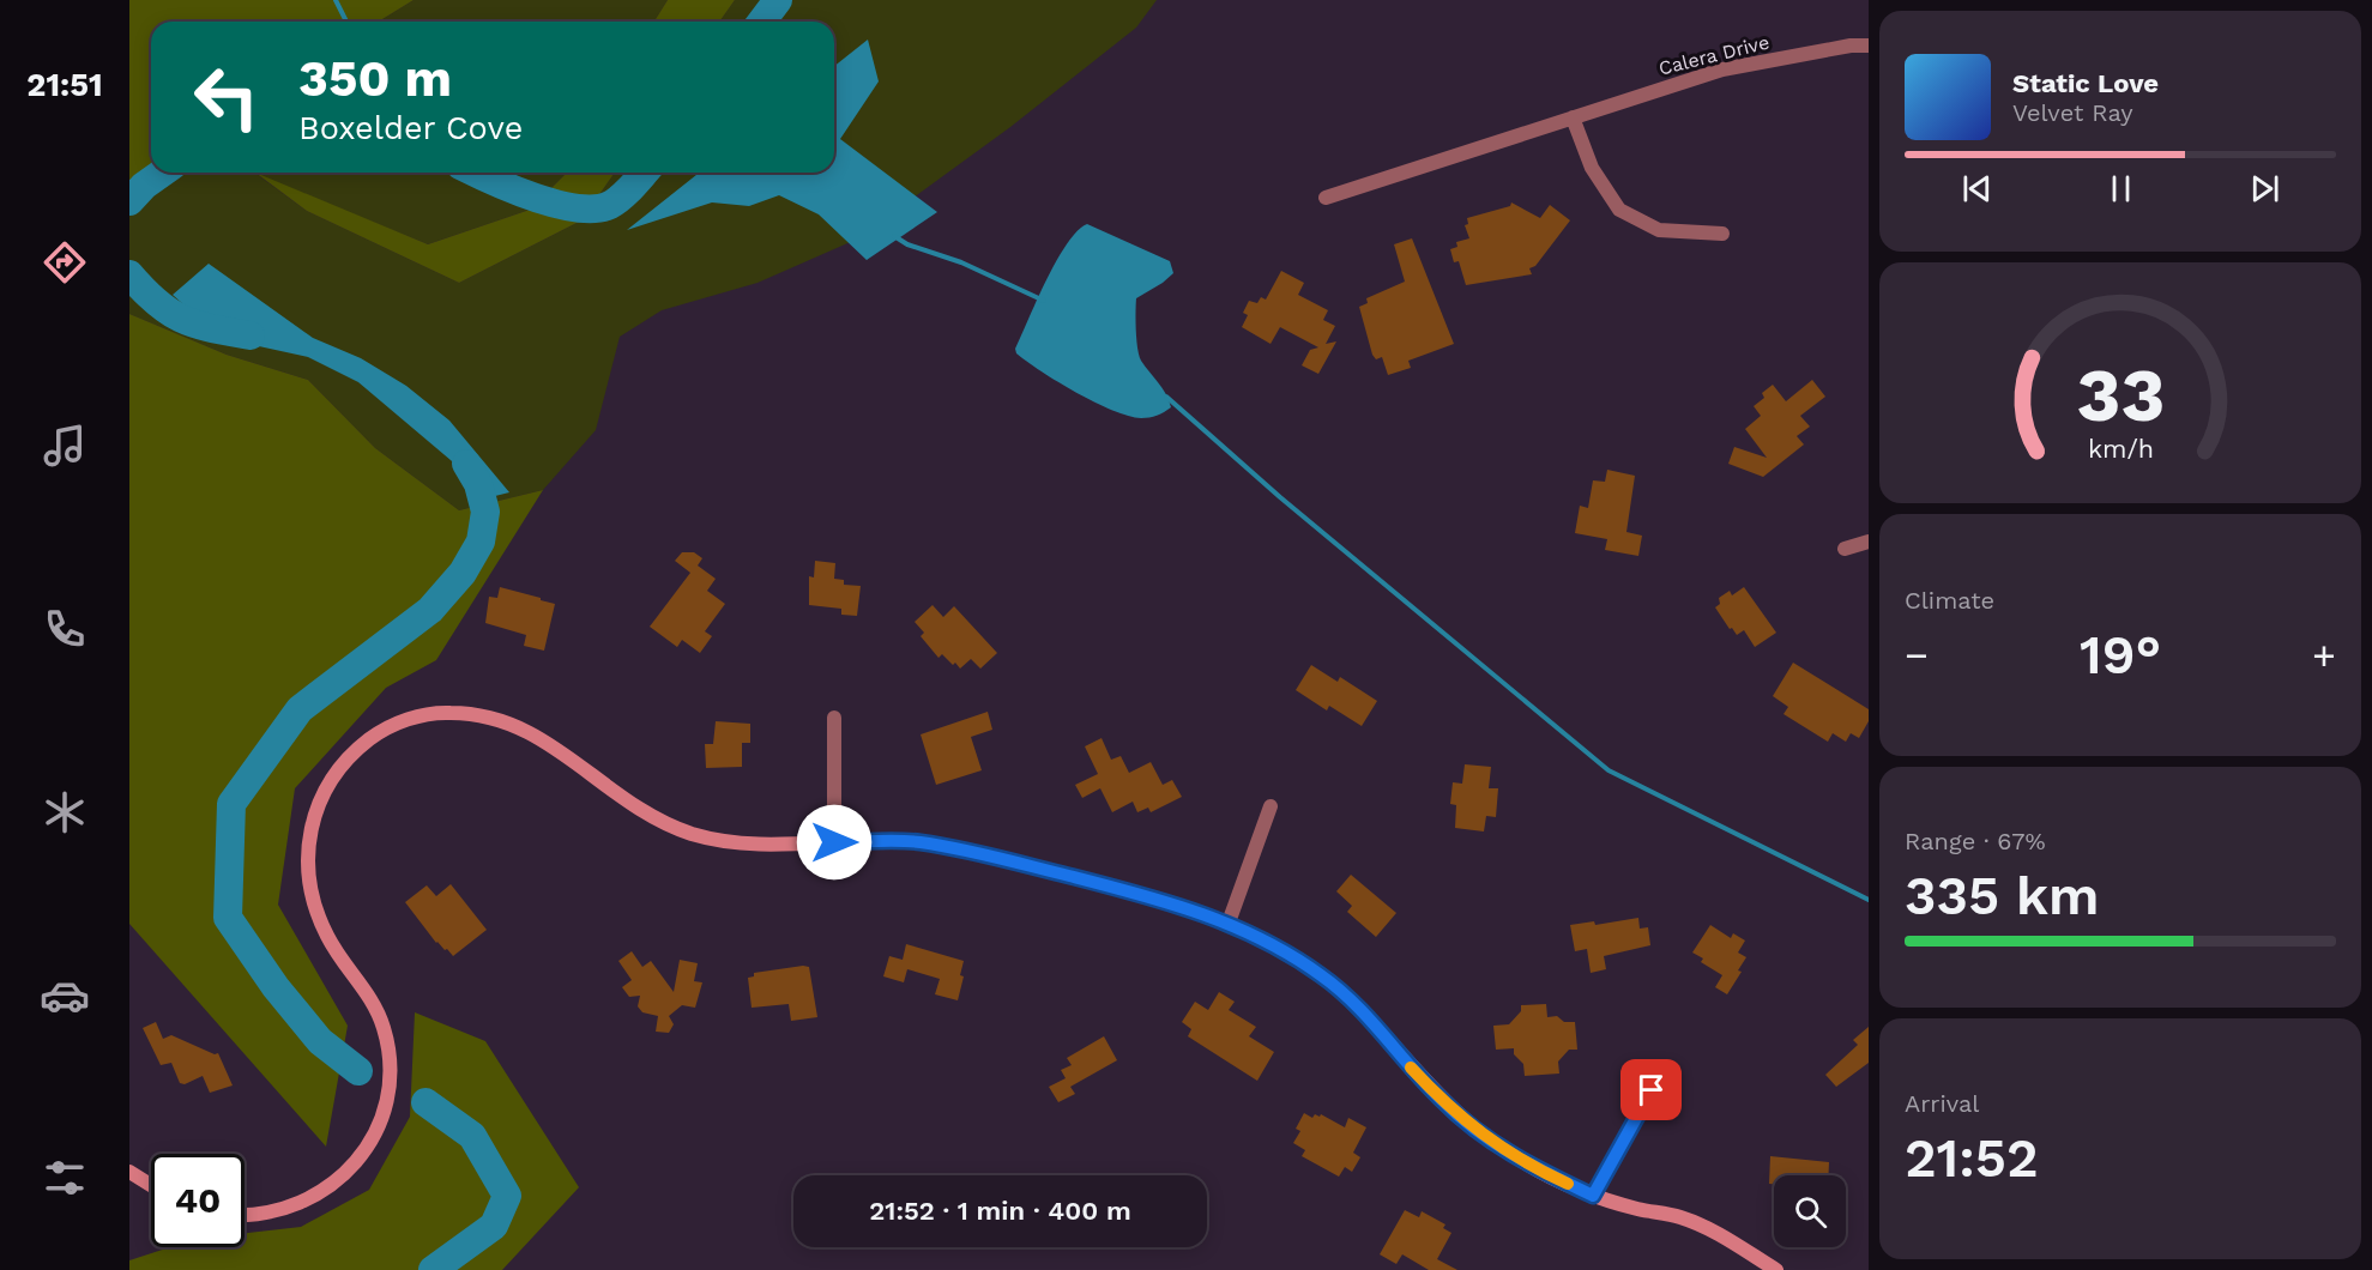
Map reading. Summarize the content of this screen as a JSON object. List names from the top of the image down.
{
  "streets": {
    "street": ["Calera Drive"]
  },
  "page": {
    "tabs": "21:51",
    "turn": ["350 m", "Boxelder Cove"],
    "song": ["Static Love", "Velvet Ray"],
    "tile": [
      "Climate",
      ["Range · 67%", "335 km"],
      ["Arrival", "21:52"]
    ],
    "heat": ["−", "19°", "+"],
    "limit": "40",
    "trip": "21:52 · 1 min · 400 m",
    "gauge": ["33", "km/h"]
  }
}
